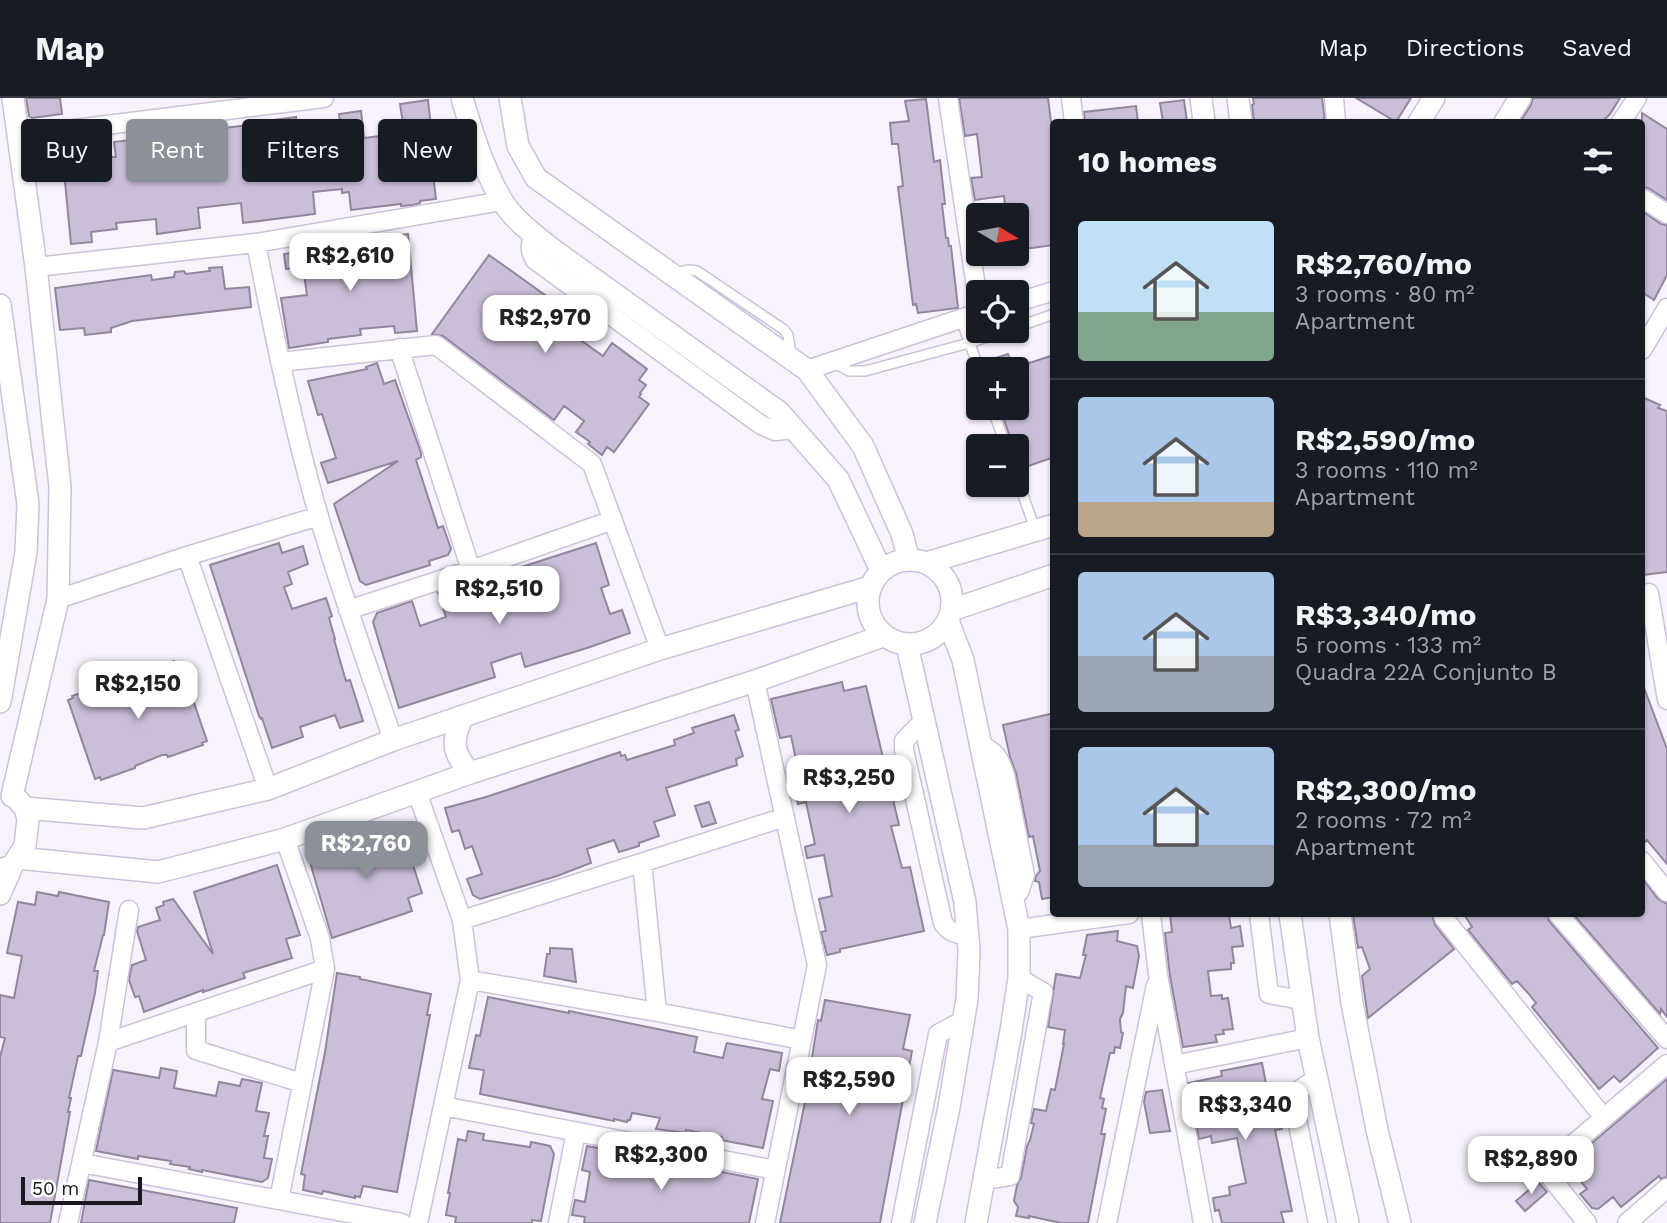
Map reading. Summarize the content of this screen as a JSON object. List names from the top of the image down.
{
  "scale_bar": "50 m",
  "north": "right",
  "page": {
    "header": "Map",
    "nav": ["Map", "Directions", "Saved"],
    "chip": [
      "Buy",
      "Rent",
      "Filters",
      "New"
    ],
    "heading": "10 homes",
    "map_buttons": ["+", "−"],
    "list": [
      {
        "name": "R$2,760/mo",
        "note": "3 rooms · 80 m² · Apartment"
      },
      {
        "name": "R$2,590/mo",
        "note": "3 rooms · 110 m² · Apartment"
      },
      {
        "name": "R$3,340/mo",
        "note": "5 rooms · 133 m² · Quadra 22A Conjunto B"
      },
      {
        "name": "R$2,300/mo",
        "note": "2 rooms · 72 m² · Apartment"
      }
    ],
    "price": [
      "R$2,610",
      "R$2,970",
      "R$2,510",
      "R$2,150",
      "R$3,250",
      "R$2,760",
      "R$2,590",
      "R$3,340",
      "R$2,300",
      "R$2,890"
    ],
    "scale": "50 m"
  }
}
